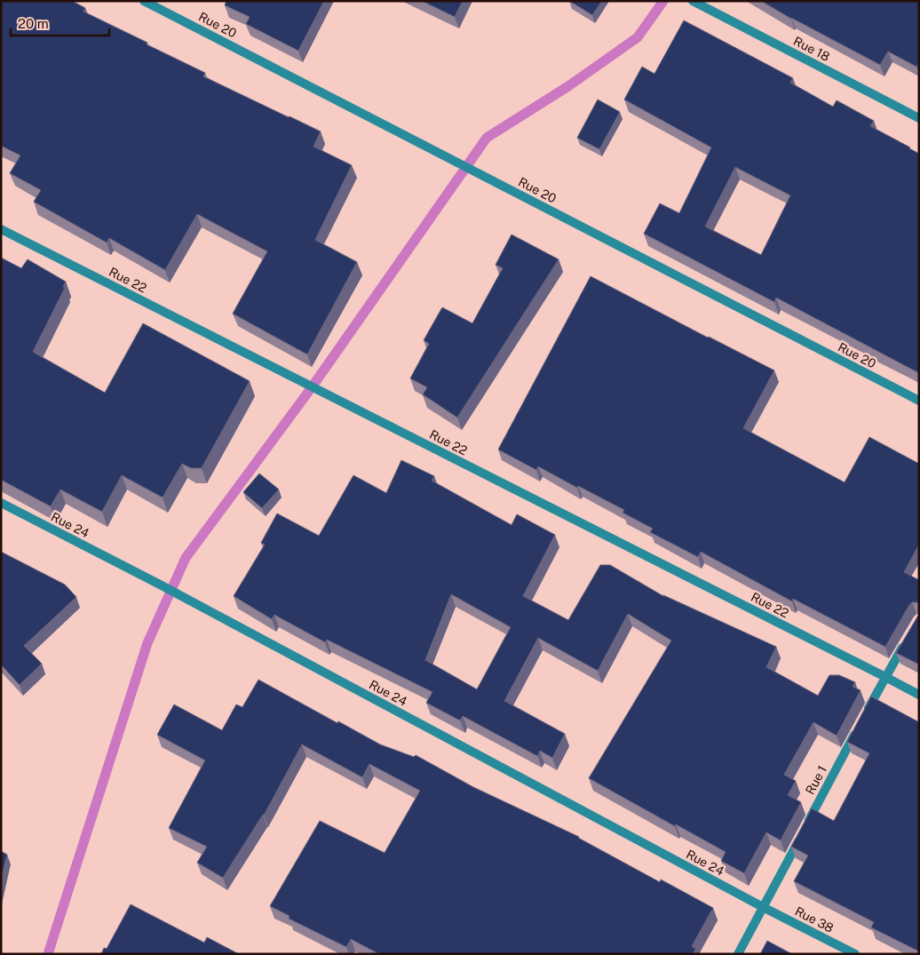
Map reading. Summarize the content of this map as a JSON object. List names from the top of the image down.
{
  "streets": {
    "street": [
      "Rue 20",
      "Rue 18",
      "Rue 22",
      "Rue 24",
      "Rue 1",
      "Rue 38"
    ]
  },
  "crossings": [
    ["Rue 24", "Rue 1"],
    ["Rue 24", "Rue 38"],
    ["Rue 1", "Rue 38"]
  ],
  "scale_bar": "20 m"
}
